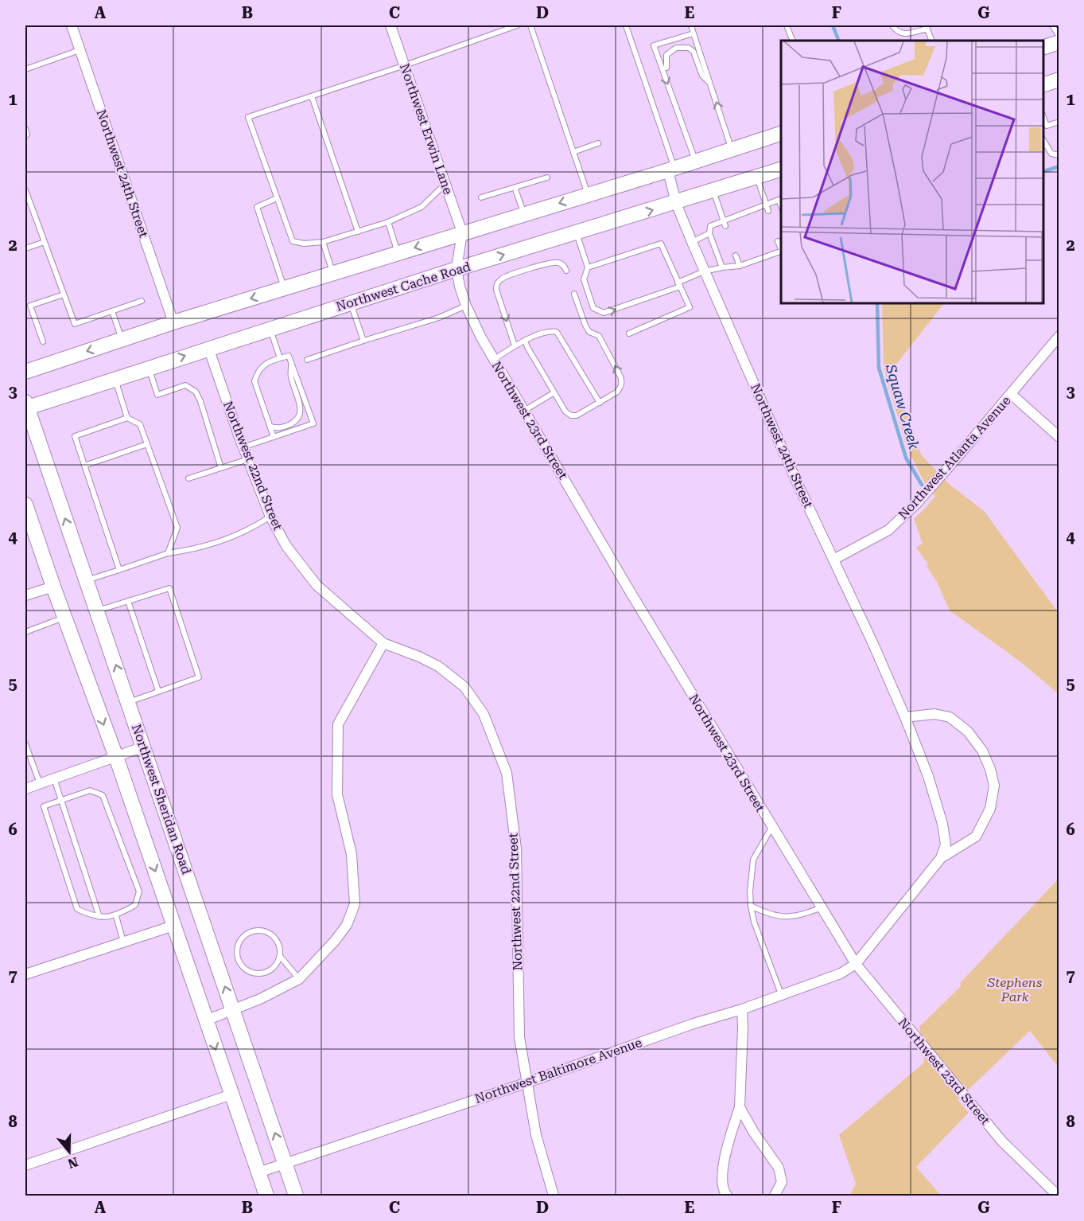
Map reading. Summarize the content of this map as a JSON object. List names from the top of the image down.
{
  "streets": {
    "main road": ["Northwest Cache Road", "Northwest Sheridan Road"],
    "street": [
      "Northwest Erwin Lane",
      "Northwest 24th Street",
      "Northwest 23rd Street",
      "Northwest Atlanta Avenue",
      "Northwest 22nd Street",
      "Northwest Baltimore Avenue"
    ]
  },
  "crossings": [
    ["Northwest 24th Street", "Northwest Cache Road"],
    ["Northwest 24th Street", "Northwest Atlanta Avenue"],
    ["Northwest Cache Road", "Northwest 23rd Street"],
    ["Northwest Cache Road", "Northwest 22nd Street"],
    ["Northwest Cache Road", "Northwest Sheridan Road"],
    ["Northwest 23rd Street", "Northwest Baltimore Avenue"],
    ["Northwest 22nd Street", "Northwest Baltimore Avenue"],
    ["Northwest Sheridan Road", "Northwest Baltimore Avenue"]
  ],
  "water": ["Squaw Creek"],
  "parks": ["Stephens Park"],
  "north": "bottom",
  "grid": {
    "columns": [
      "A",
      "B",
      "C",
      "D",
      "E",
      "F",
      "G"
    ],
    "rows": [
      "1",
      "2",
      "3",
      "4",
      "5",
      "6",
      "7",
      "8"
    ]
  }
}
